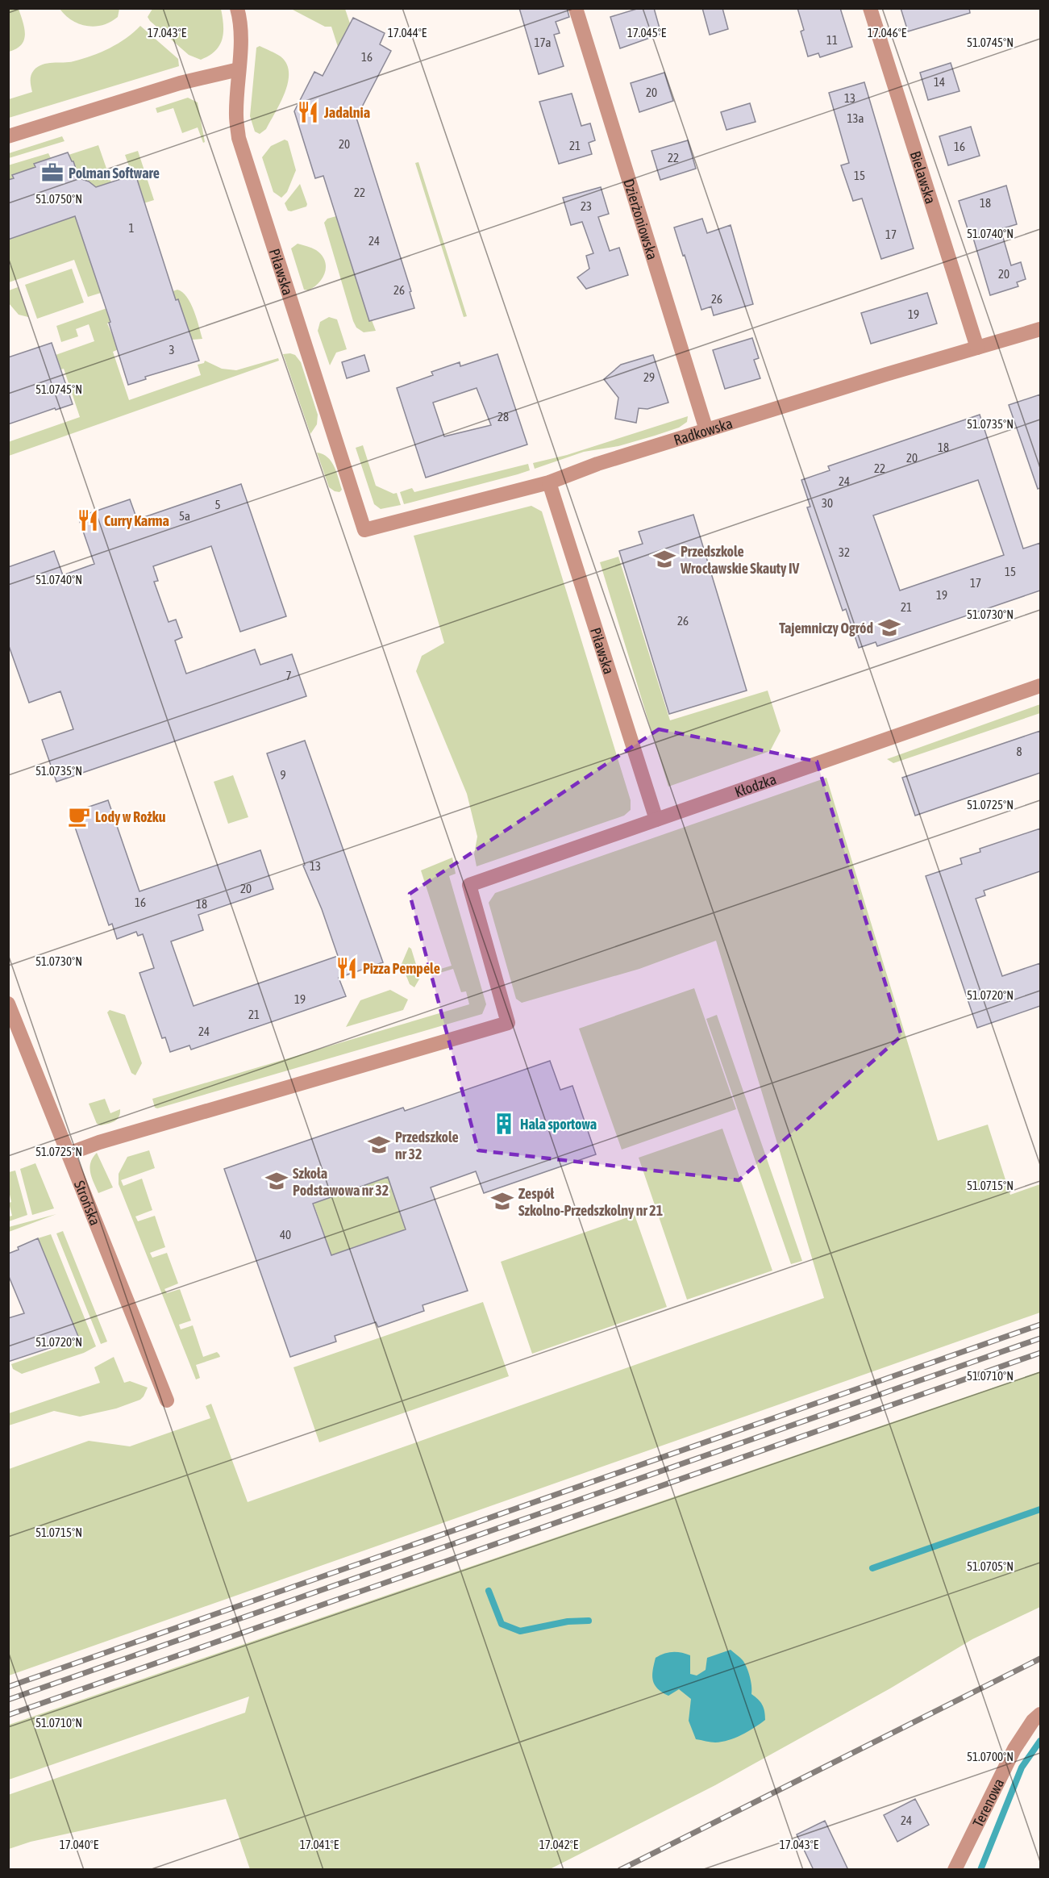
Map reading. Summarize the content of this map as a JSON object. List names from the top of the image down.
{
  "streets": {
    "street": [
      "Bielawska",
      "Dzierżoniowska",
      "Piławska",
      "Radkowska",
      "Kłodzka",
      "Strońska",
      "Terenowa"
    ]
  },
  "crossings": [
    ["Bielawska", "Radkowska"],
    ["Dzierżoniowska", "Radkowska"],
    ["Piławska", "Radkowska"],
    ["Piławska", "Kłodzka"],
    ["Kłodzka", "Strońska"]
  ],
  "places": {
    "restaurant": ["Jadalnia", "Curry Karma", "Pizza Pempele"],
    "office": ["Polman Software"],
    "school or university": [
      "Przedszkole Wrocławskie Skauty IV",
      "Tajemniczy Ogród",
      "Przedszkole nr 32",
      "Szkoła Podstawowa nr 32",
      "Zespół Szkolno-Przedszkolny nr 21"
    ],
    "cafe": ["Lody w Rożku"],
    "building": ["Hala sportowa"]
  },
  "house_numbers": [
    "11",
    "17a",
    "16",
    "14",
    "20",
    "13",
    "13a",
    "20",
    "21",
    "16",
    "22",
    "15",
    "22",
    "18",
    "23",
    "1",
    "17",
    "24",
    "20",
    "26",
    "26",
    "19",
    "3",
    "29",
    "28",
    "18",
    "20",
    "22",
    "24",
    "30",
    "5",
    "5a",
    "32",
    "15",
    "17",
    "19",
    "21",
    "26",
    "7",
    "8",
    "9",
    "13",
    "20",
    "16",
    "18",
    "19",
    "21",
    "24",
    "40",
    "24"
  ],
  "coordinates": [
    "17.046°E",
    "17.043°E",
    "17.044°E",
    "17.045°E",
    "51.0745°N",
    "51.0750°N",
    "51.0740°N",
    "51.0735°N",
    "51.0730°N",
    "51.0725°N",
    "51.0720°N",
    "51.0715°N",
    "51.0710°N",
    "51.0705°N",
    "51.0700°N",
    "17.040°E",
    "17.041°E",
    "17.042°E"
  ]
}
